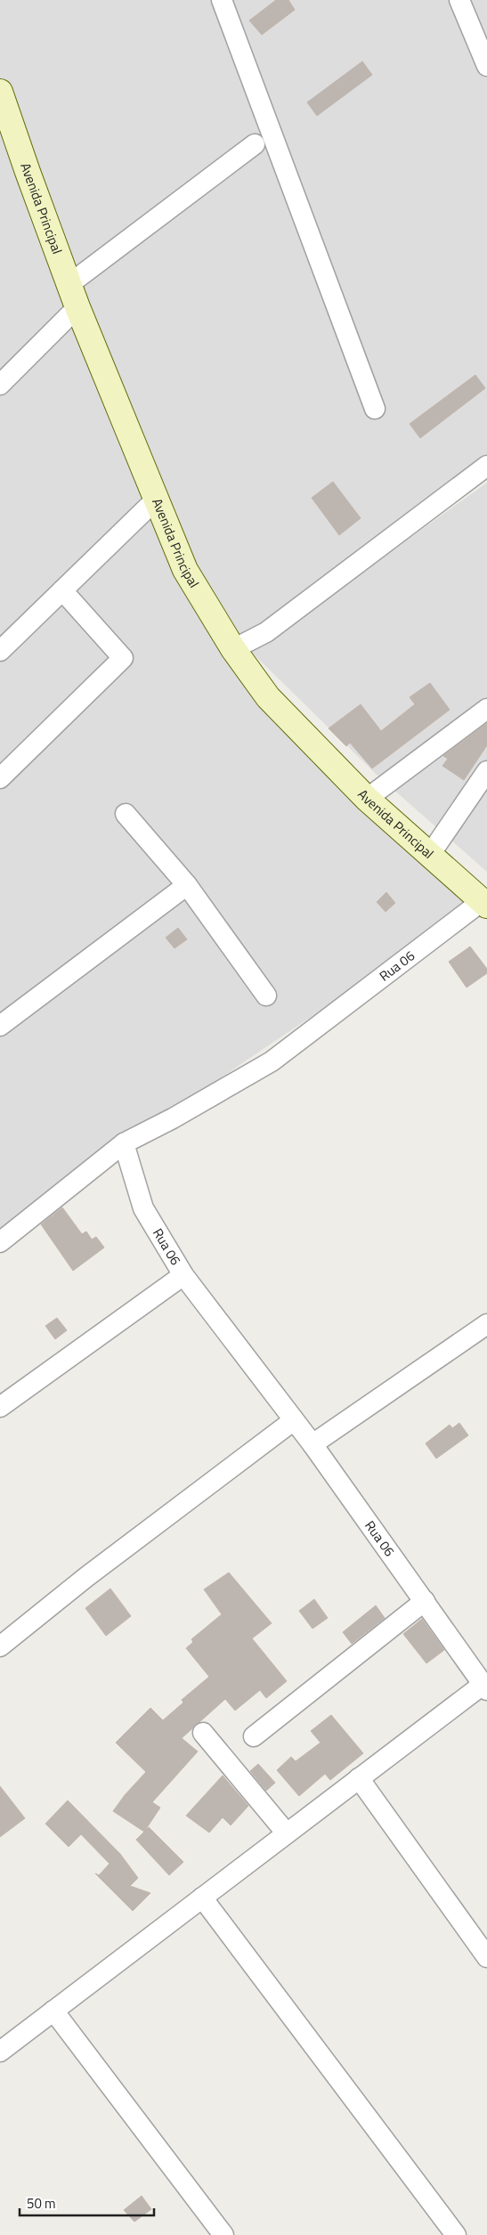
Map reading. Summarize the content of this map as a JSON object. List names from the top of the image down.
{
  "streets": {
    "street": ["Avenida Principal", "Rua 06"]
  },
  "crossings": [
    ["Avenida Principal", "Rua 06"]
  ],
  "scale_bar": "50 m"
}
